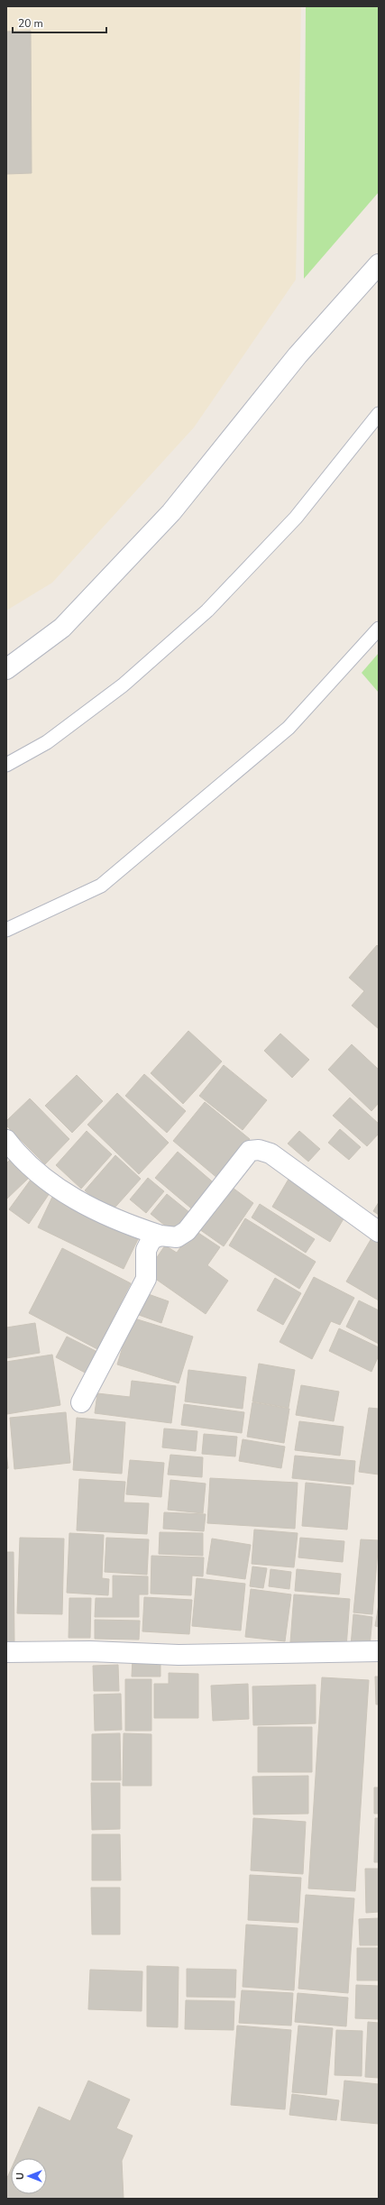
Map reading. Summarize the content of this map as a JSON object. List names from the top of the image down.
{
  "scale_bar": "20 m",
  "north": "left"
}
